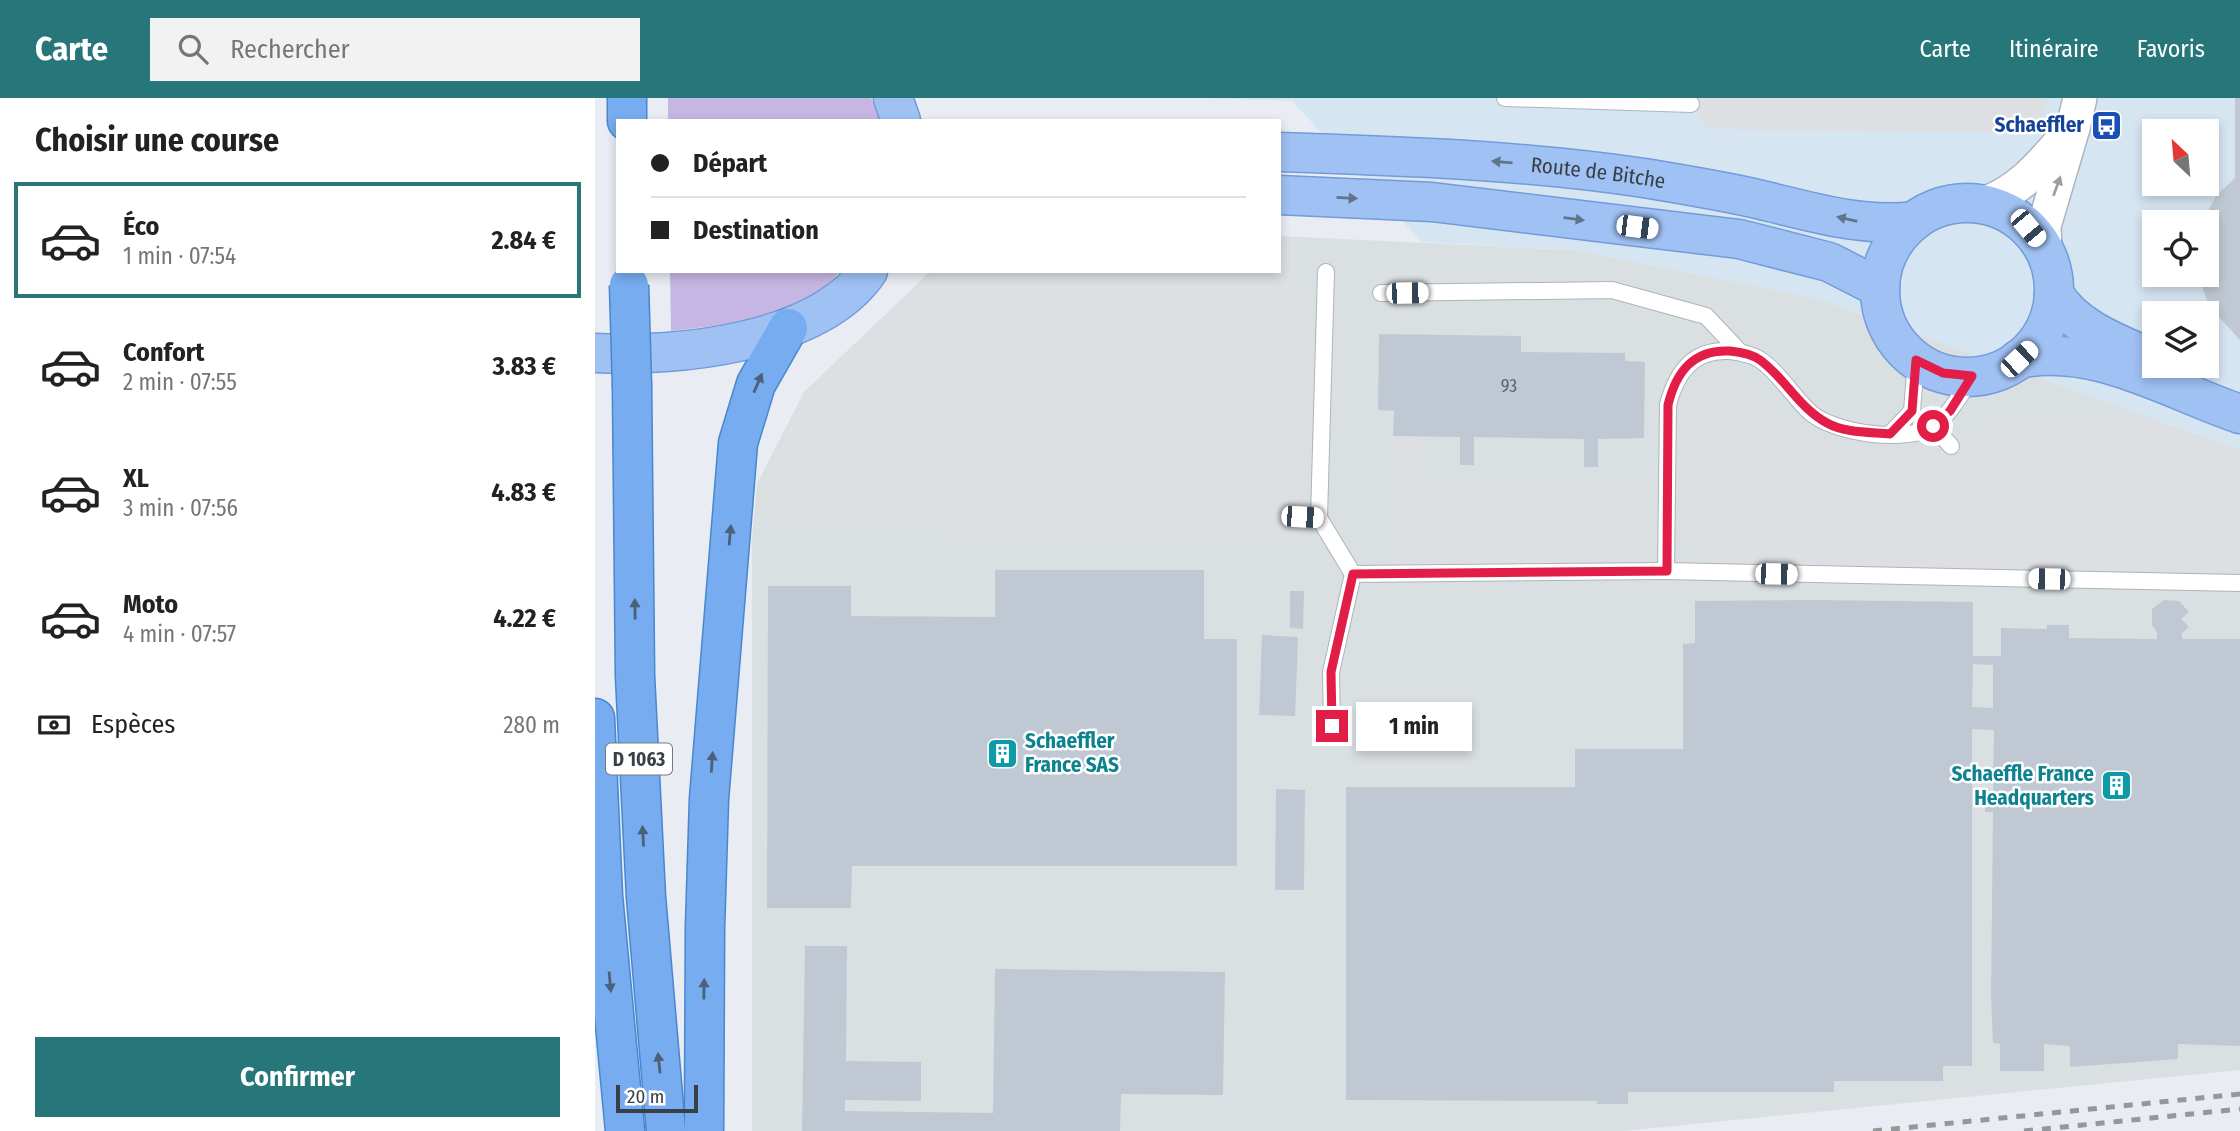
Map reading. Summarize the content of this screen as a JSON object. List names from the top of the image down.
{
  "streets": {
    "highway": ["D 1063"],
    "main road": ["Route de Bitche"]
  },
  "places": {
    "bus stop": ["Schaeffler"],
    "building": ["Schaeffler France SAS", "Schaeffle France Headquarters"]
  },
  "house_numbers": ["93"],
  "scale_bar": "20 m",
  "north": "top left",
  "page": {
    "header": "Carte",
    "search": "Rechercher",
    "nav": ["Carte", "Itinéraire", "Favoris"],
    "heading": "Choisir une course",
    "banner": ["Départ", "Destination"],
    "list": [
      {
        "name": "Éco",
        "note": "1 min · 07:54",
        "value": "2.84 €"
      },
      {
        "name": "Confort",
        "note": "2 min · 07:55",
        "value": "3.83 €"
      },
      {
        "name": "XL",
        "note": "3 min · 07:56",
        "value": "4.83 €"
      },
      {
        "name": "Moto",
        "note": "4 min · 07:57",
        "value": "4.22 €"
      }
    ],
    "pay": ["Espèces", "280 m"],
    "bubble": "1 min",
    "buttons": "Confirmer",
    "scale": "20 m"
  }
}
